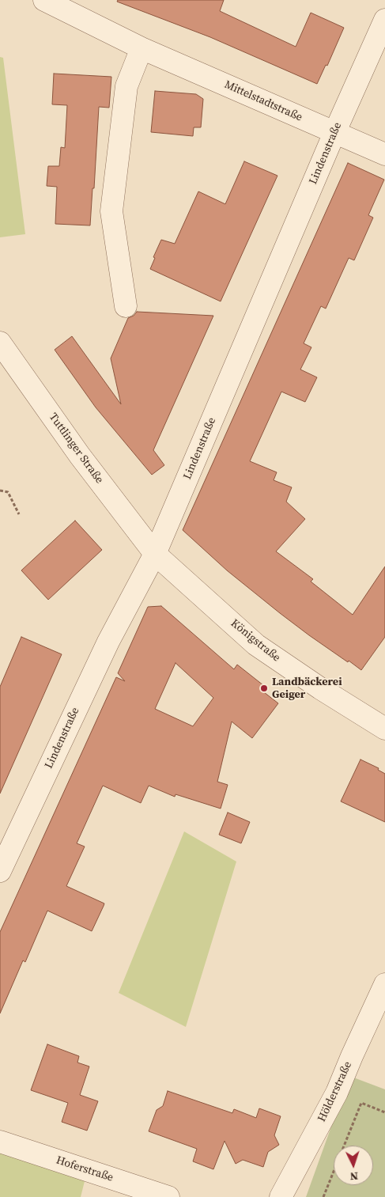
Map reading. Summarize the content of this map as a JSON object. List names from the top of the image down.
{
  "streets": {
    "street": [
      "Mittelstadtstraße",
      "Lindenstraße",
      "Tuttlinger Straße",
      "Königstraße",
      "Hölderstraße",
      "Hoferstraße"
    ]
  },
  "crossings": [
    ["Mittelstadtstraße", "Lindenstraße"],
    ["Lindenstraße", "Tuttlinger Straße"],
    ["Lindenstraße", "Königstraße"],
    ["Tuttlinger Straße", "Königstraße"]
  ],
  "places": ["Landbäckerei Geiger"],
  "north": "bottom"
}
